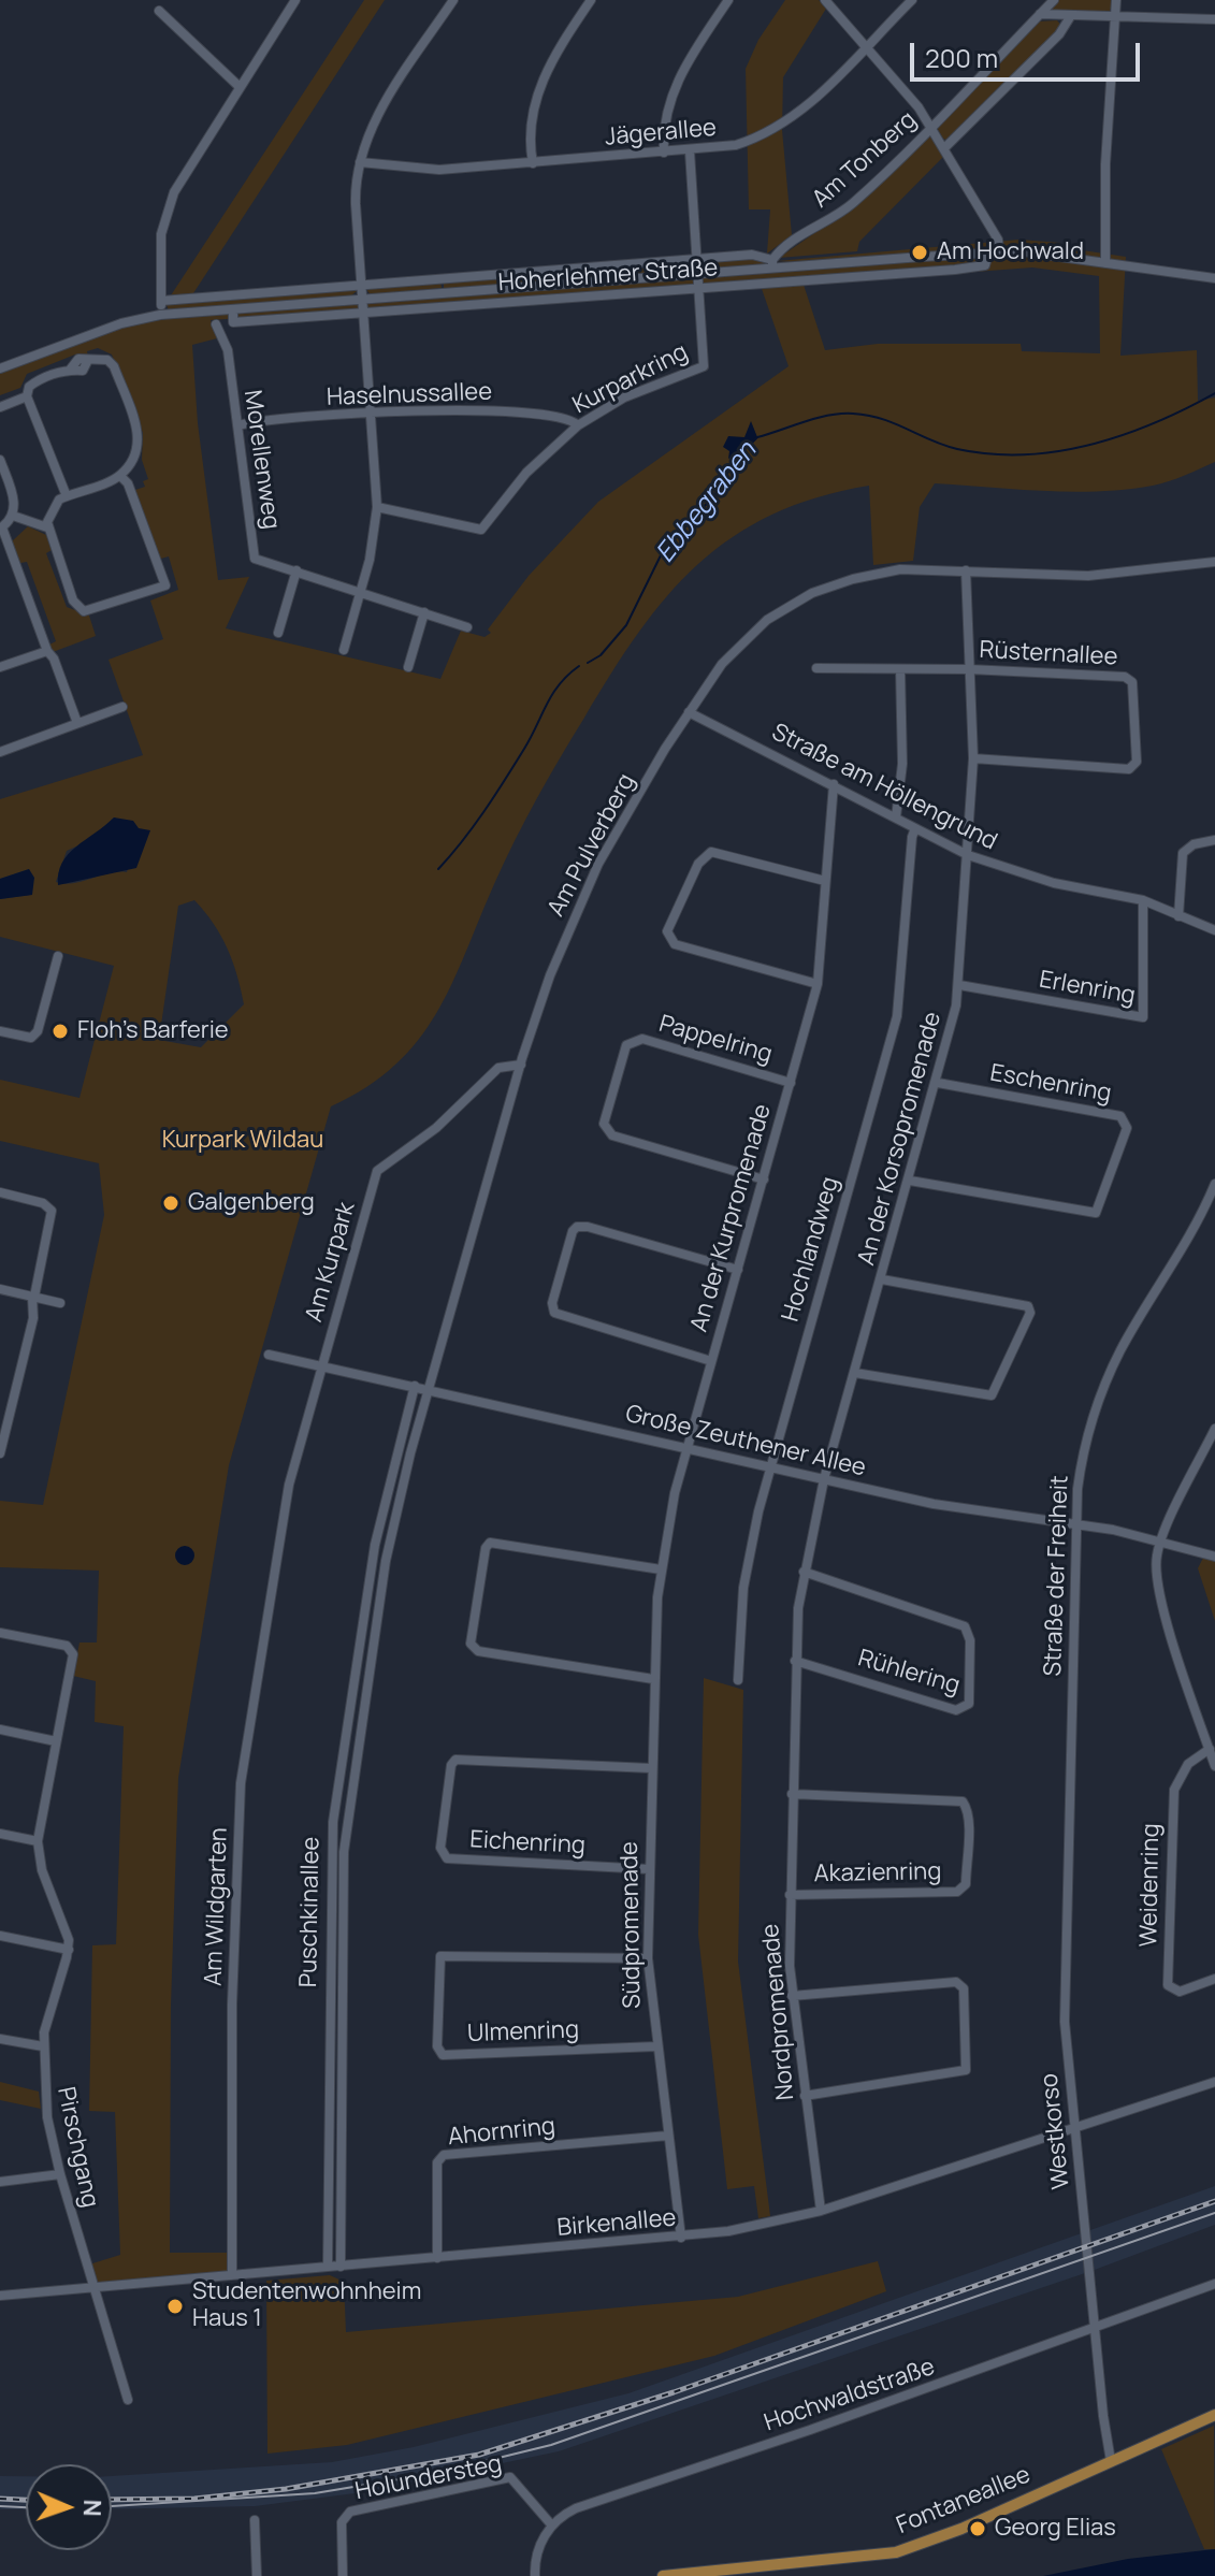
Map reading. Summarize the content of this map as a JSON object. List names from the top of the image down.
{
  "streets": {
    "main road": ["Fontaneallee"],
    "street": [
      "Jägerallee",
      "Am Tonberg",
      "Hoherlehmer Straße",
      "Kurparkring",
      "Haselnussallee",
      "Morellenweg",
      "Rüsternallee",
      "Straße am Höllengrund",
      "Am Pulverberg",
      "Erlenring",
      "Pappelring",
      "Eschenring",
      "An der Korsopromenade",
      "An der Kurpromenade",
      "Hochlandweg",
      "Am Kurpark",
      "Große Zeuthener Allee",
      "Straße der Freiheit",
      "Rühlering",
      "Eichenring",
      "Akazienring",
      "Weidenring",
      "Am Wildgarten",
      "Puschkinallee",
      "Südpromenade",
      "Nordpromenade",
      "Ulmenring",
      "Westkorso",
      "Ahornring",
      "Pirschgang",
      "Birkenallee",
      "Hochwaldstraße",
      "Holundersteg"
    ]
  },
  "crossings": [
    ["Jägerallee", "Kurparkring"],
    ["Am Tonberg", "Hoherlehmer Straße"],
    ["Hoherlehmer Straße", "Kurparkring"],
    ["Kurparkring", "Haselnussallee"],
    ["Haselnussallee", "Morellenweg"],
    ["Rüsternallee", "An der Korsopromenade"],
    ["Straße am Höllengrund", "Am Pulverberg"],
    ["Straße am Höllengrund", "Erlenring"],
    ["Straße am Höllengrund", "An der Korsopromenade"],
    ["Straße am Höllengrund", "An der Kurpromenade"],
    ["Straße am Höllengrund", "Hochlandweg"],
    ["Am Pulverberg", "An der Korsopromenade"],
    ["Am Pulverberg", "Am Kurpark"],
    ["Am Pulverberg", "Große Zeuthener Allee"],
    ["Am Pulverberg", "Puschkinallee"],
    ["Erlenring", "An der Korsopromenade"],
    ["Pappelring", "An der Kurpromenade"],
    ["Eschenring", "An der Korsopromenade"],
    ["An der Korsopromenade", "Große Zeuthener Allee"],
    ["An der Korsopromenade", "Rühlering"],
    ["An der Korsopromenade", "Nordpromenade"],
    ["An der Kurpromenade", "Große Zeuthener Allee"],
    ["An der Kurpromenade", "Südpromenade"],
    ["Hochlandweg", "Große Zeuthener Allee"],
    ["Am Kurpark", "Große Zeuthener Allee"],
    ["Am Kurpark", "Am Wildgarten"],
    ["Große Zeuthener Allee", "Straße der Freiheit"],
    ["Große Zeuthener Allee", "Puschkinallee"],
    ["Straße der Freiheit", "Westkorso"],
    ["Eichenring", "Südpromenade"],
    ["Akazienring", "Nordpromenade"],
    ["Am Wildgarten", "Birkenallee"],
    ["Puschkinallee", "Birkenallee"],
    ["Südpromenade", "Ulmenring"],
    ["Südpromenade", "Ahornring"],
    ["Südpromenade", "Birkenallee"],
    ["Nordpromenade", "Birkenallee"],
    ["Westkorso", "Birkenallee"],
    ["Westkorso", "Hochwaldstraße"],
    ["Westkorso", "Fontaneallee"],
    ["Ahornring", "Birkenallee"],
    ["Pirschgang", "Birkenallee"],
    ["Hochwaldstraße", "Holundersteg"]
  ],
  "water": ["Ebbegraben"],
  "parks": ["Kurpark Wildau"],
  "places": [
    "Am Hochwald",
    "Floh’s Barferie",
    "Galgenberg",
    "Studentenwohnheim Haus 1",
    "Georg Elias"
  ],
  "scale_bar": "200 m",
  "north": "right"
}
